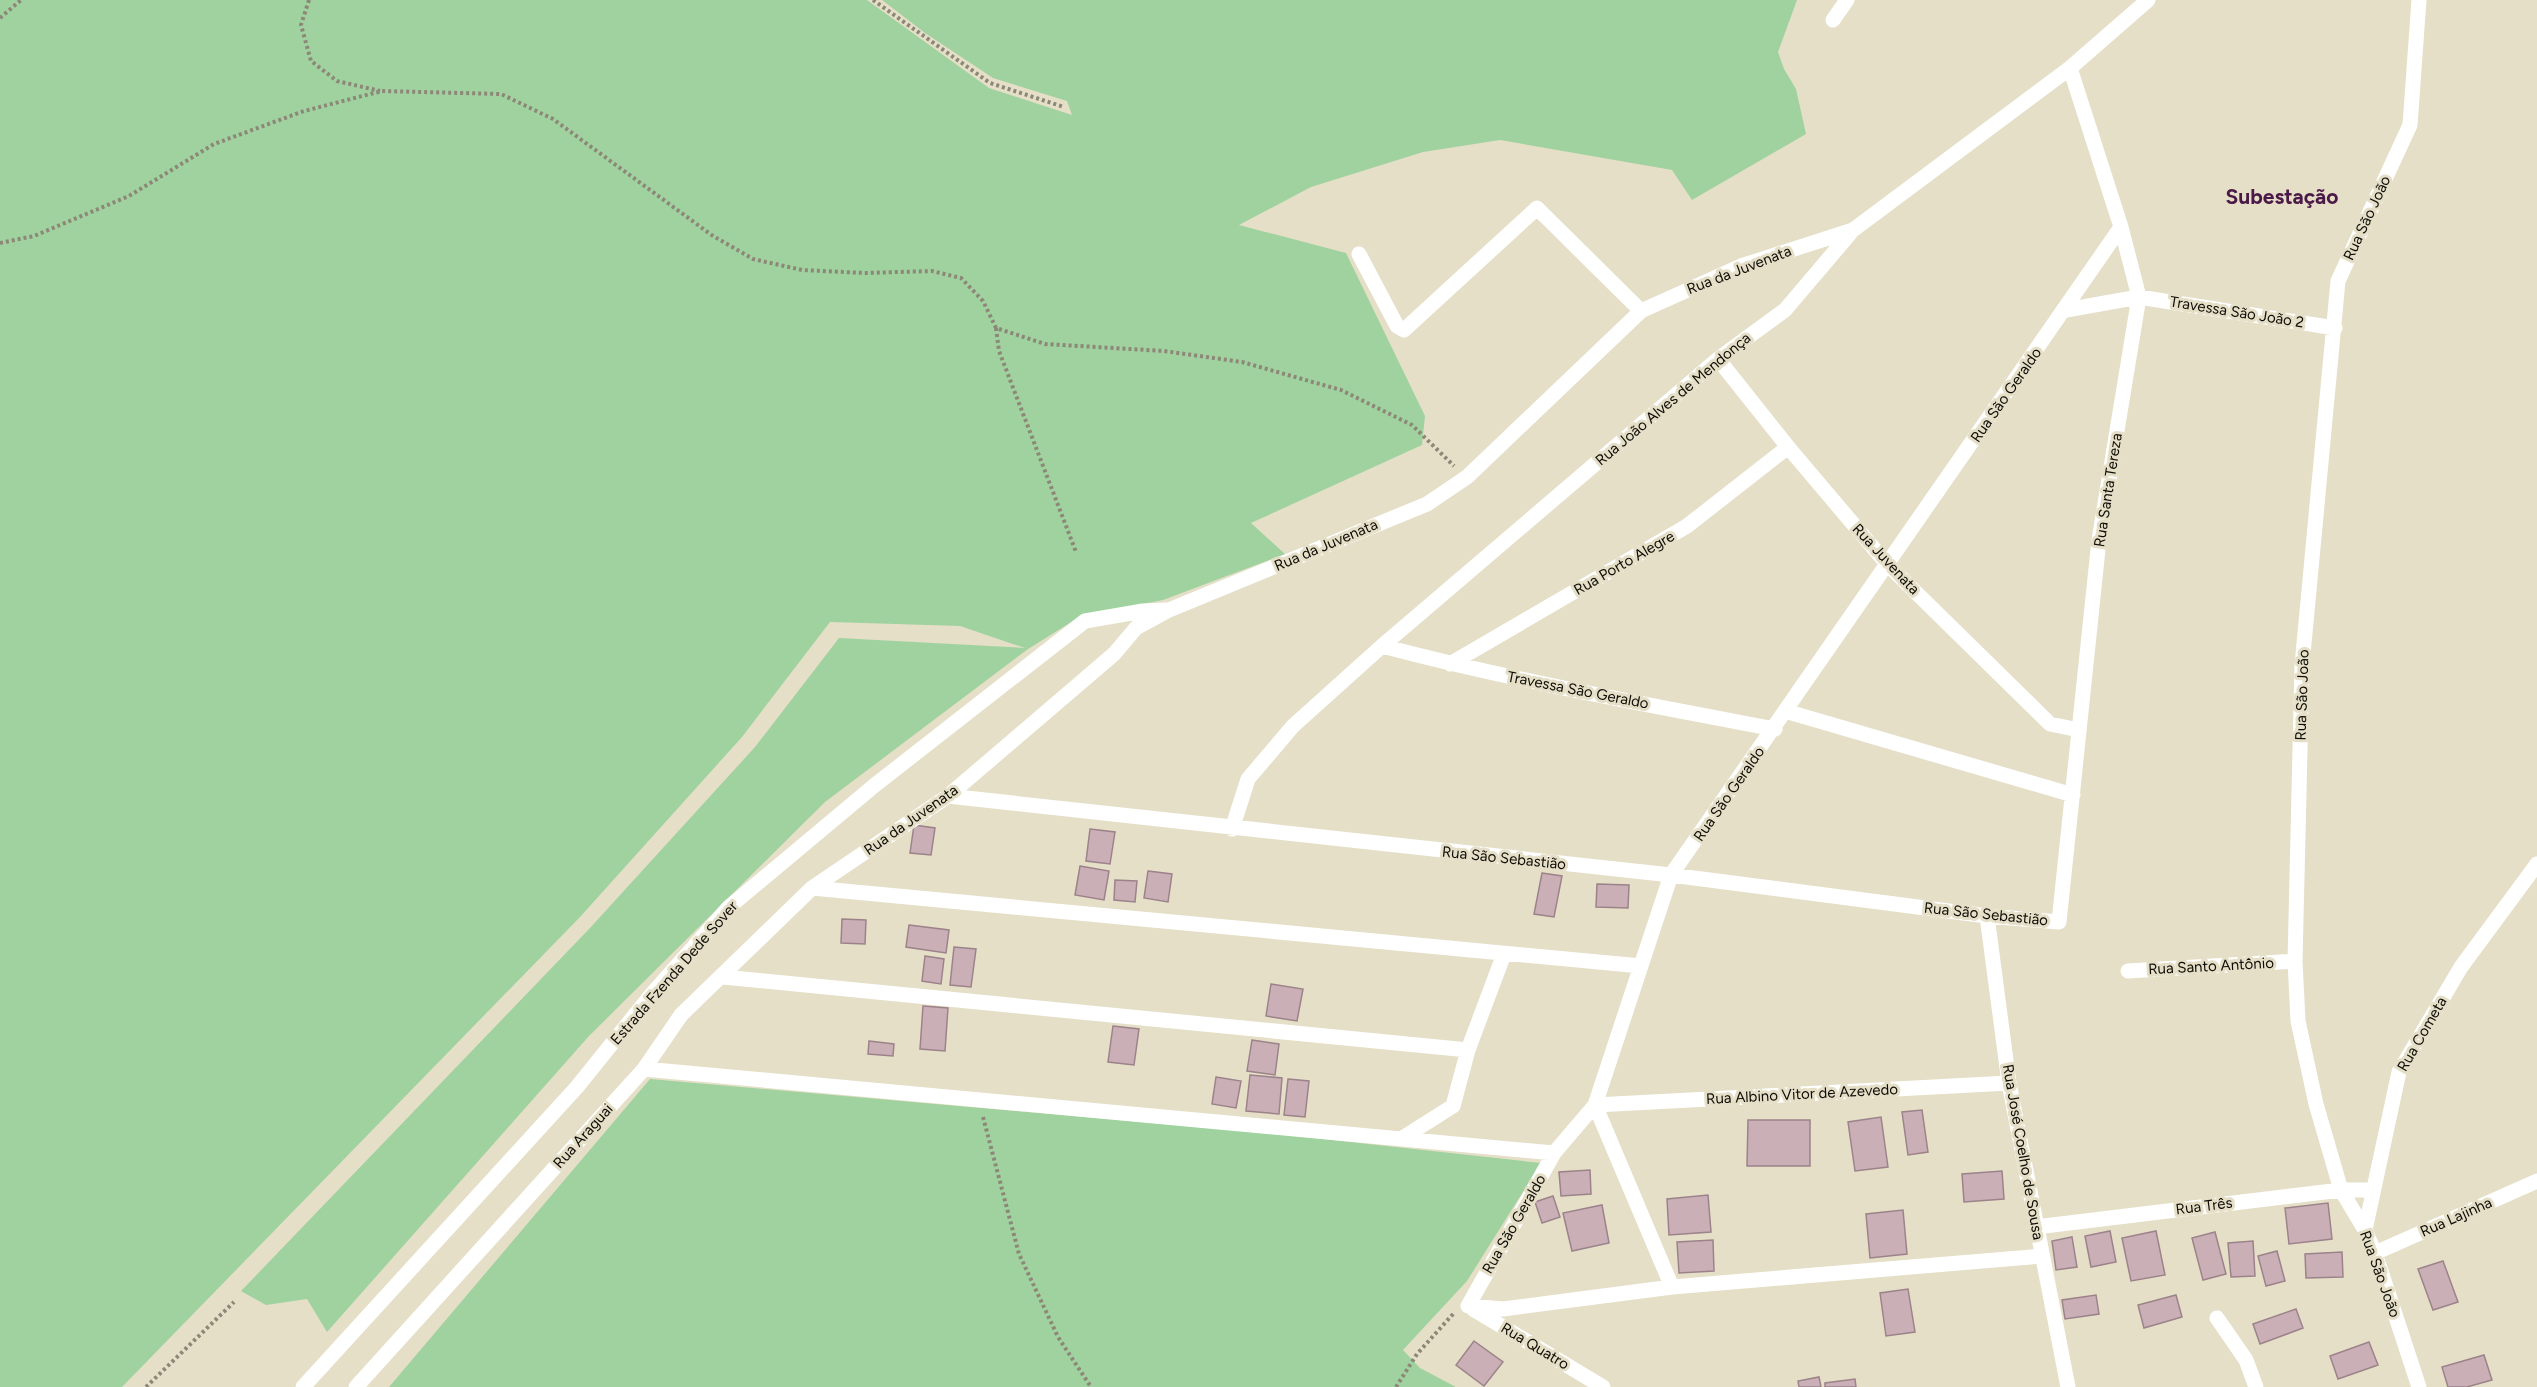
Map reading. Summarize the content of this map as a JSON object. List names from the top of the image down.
{
  "streets": {
    "street": [
      "Rua São João",
      "Rua da Juvenata",
      "Travessa São João 2",
      "Rua São Geraldo",
      "Rua João Alves de Mendonça",
      "Rua Santa Tereza",
      "Rua Juvenata",
      "Rua Porto Alegre",
      "Travessa São Geraldo",
      "Rua São Sebastião",
      "Rua Santo Antônio",
      "Estrada Fzenda Dede Sover",
      "Rua Cometa",
      "Rua Albino Vitor de Azevedo",
      "Rua Araguai",
      "Rua José Coelho de Sousa",
      "Rua Três",
      "Rua Lajinha",
      "Rua Quatro"
    ]
  },
  "crossings": [
    ["Rua São João", "Travessa São João 2"],
    ["Rua São João", "Rua Santo Antônio"],
    ["Rua São João", "Rua Cometa"],
    ["Rua São João", "Rua Três"],
    ["Rua São João", "Rua Lajinha"],
    ["Rua da Juvenata", "Rua João Alves de Mendonça"],
    ["Rua da Juvenata", "Rua São Sebastião"],
    ["Rua da Juvenata", "Estrada Fzenda Dede Sover"],
    ["Rua da Juvenata", "Rua Araguai"],
    ["Travessa São João 2", "Rua São Geraldo"],
    ["Travessa São João 2", "Rua Santa Tereza"],
    ["Rua São Geraldo", "Rua Santa Tereza"],
    ["Rua São Geraldo", "Rua Juvenata"],
    ["Rua São Geraldo", "Travessa São Geraldo"],
    ["Rua São Geraldo", "Rua São Sebastião"],
    ["Rua São Geraldo", "Rua Albino Vitor de Azevedo"],
    ["Rua São Geraldo", "Rua Quatro"],
    ["Rua João Alves de Mendonça", "Rua Santa Tereza"],
    ["Rua João Alves de Mendonça", "Rua Juvenata"],
    ["Rua João Alves de Mendonça", "Travessa São Geraldo"],
    ["Rua João Alves de Mendonça", "Rua São Sebastião"],
    ["Rua Santa Tereza", "Rua Juvenata"],
    ["Rua Santa Tereza", "Rua São Sebastião"],
    ["Rua Juvenata", "Rua Porto Alegre"],
    ["Rua Porto Alegre", "Travessa São Geraldo"],
    ["Rua São Sebastião", "Rua José Coelho de Sousa"],
    ["Rua Cometa", "Rua Três"],
    ["Rua Albino Vitor de Azevedo", "Rua José Coelho de Sousa"],
    ["Rua José Coelho de Sousa", "Rua Três"]
  ],
  "districts": ["Subestação"]
}
